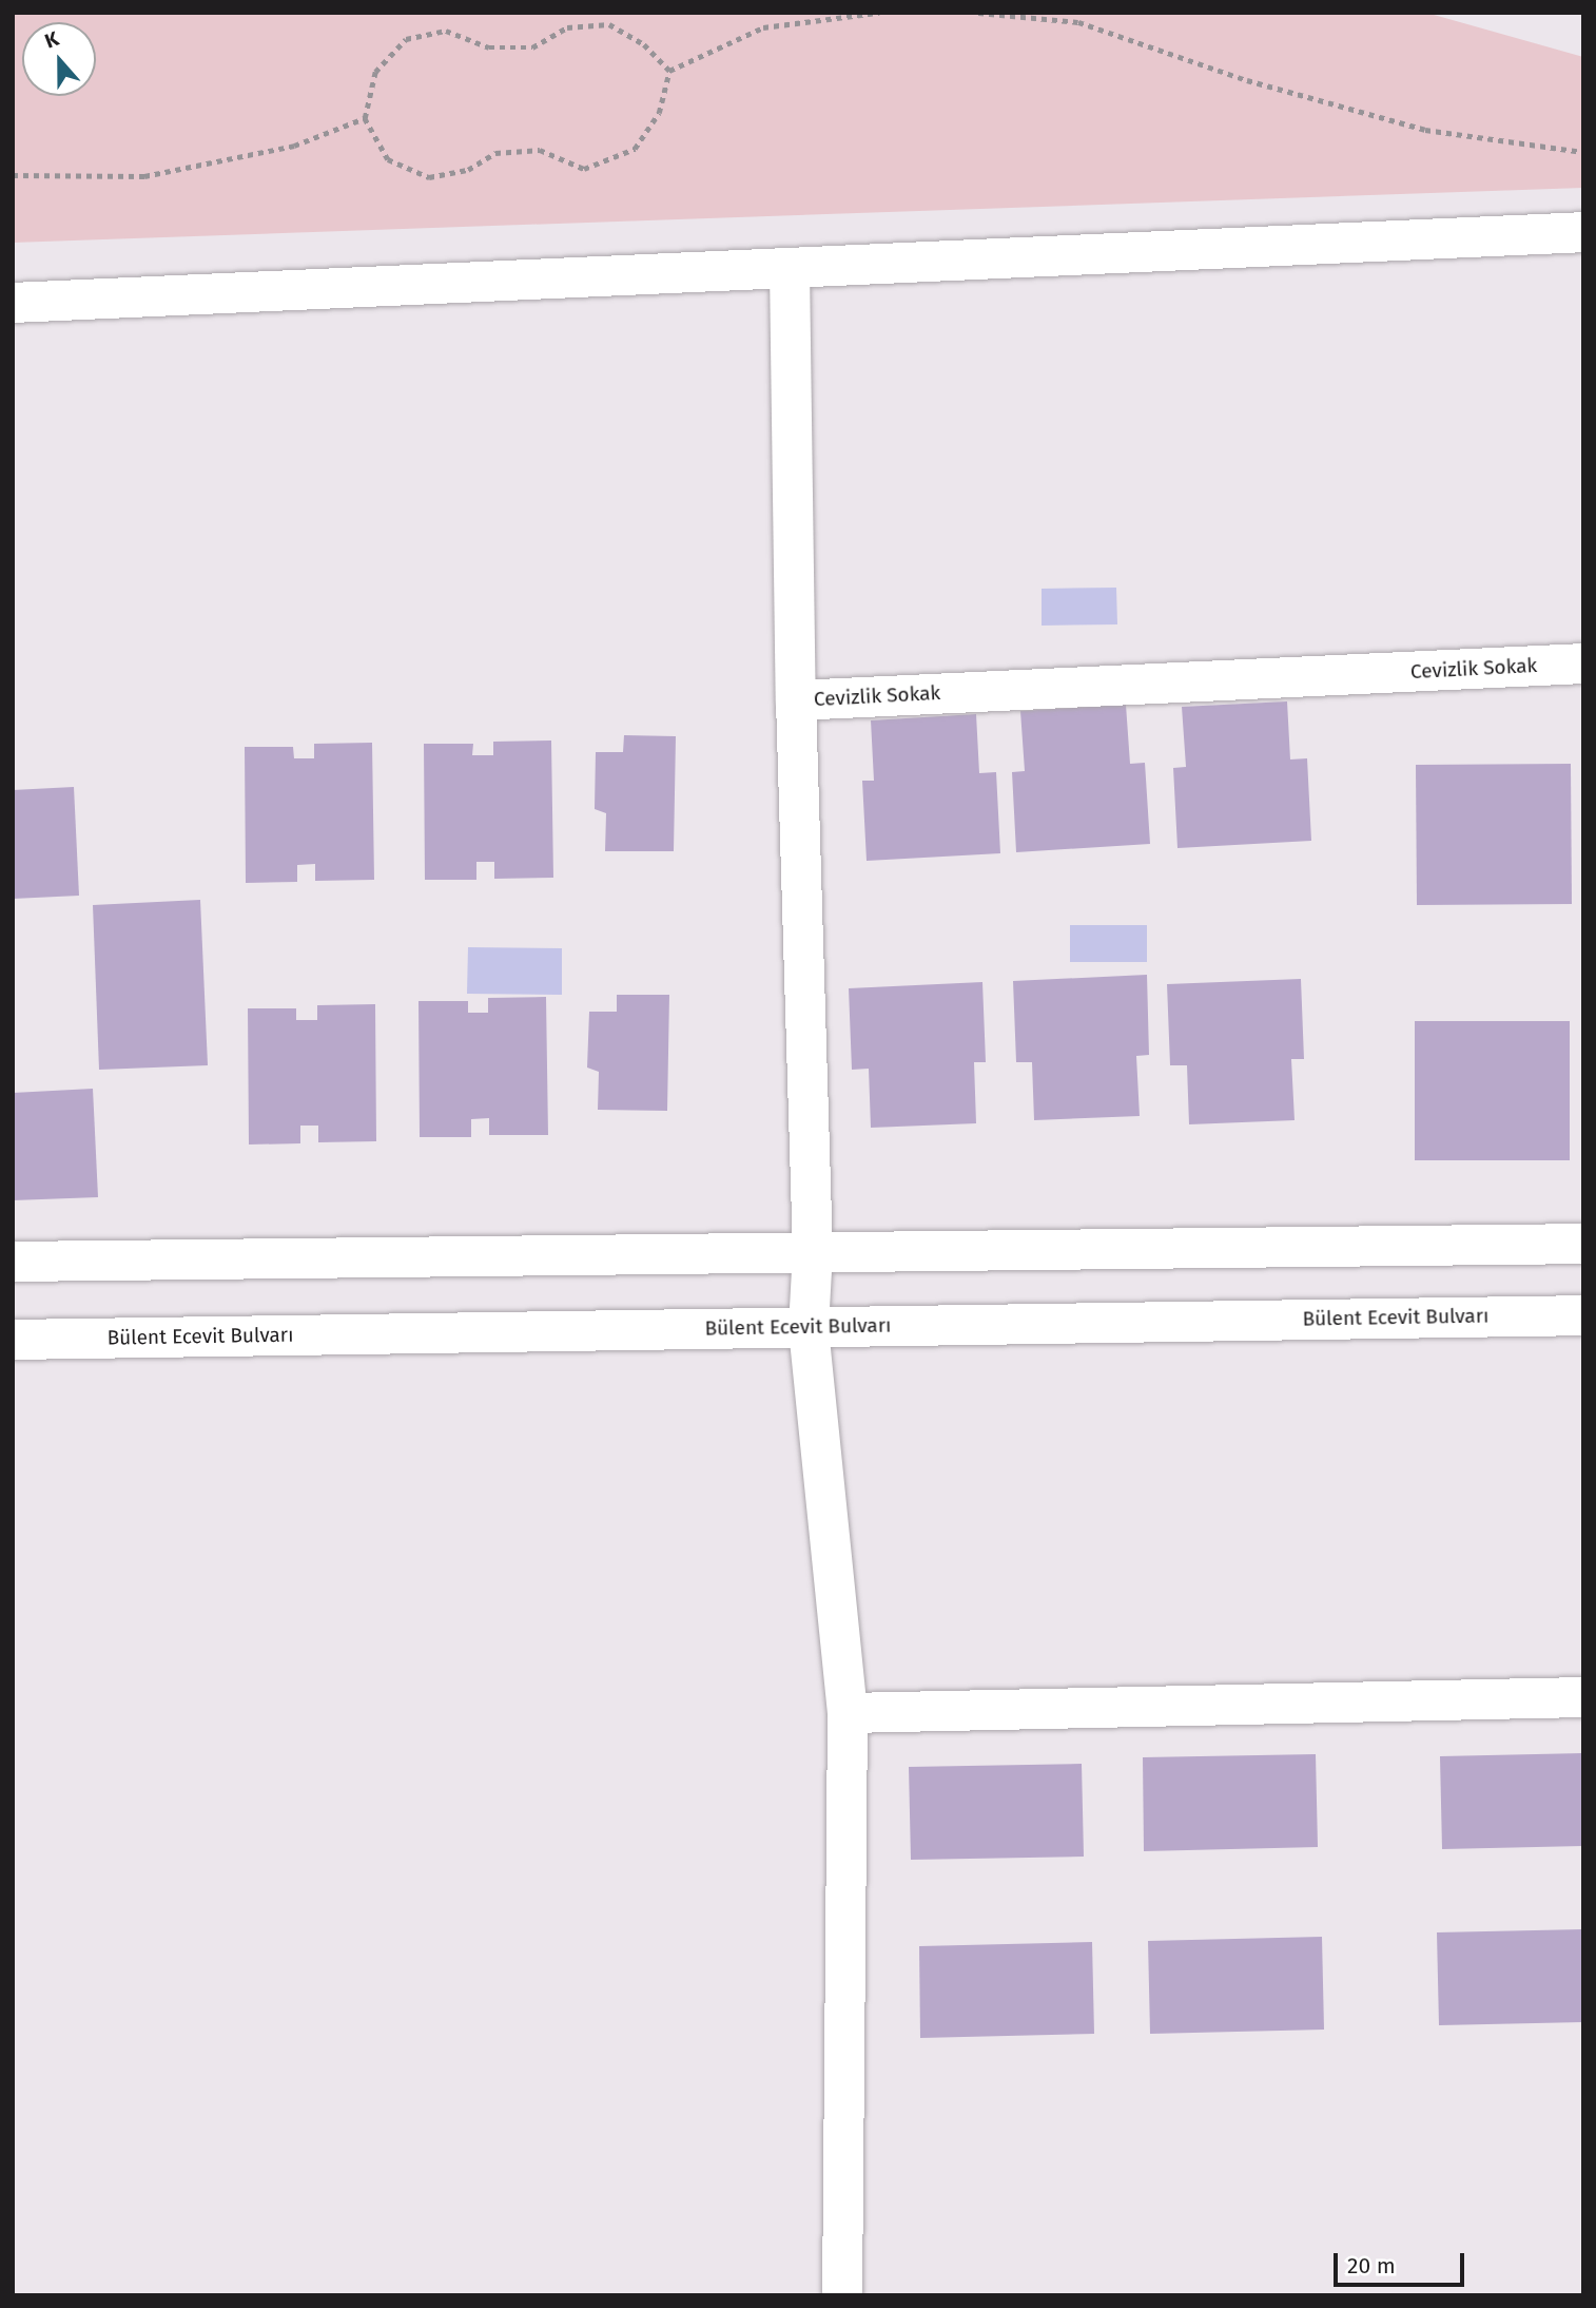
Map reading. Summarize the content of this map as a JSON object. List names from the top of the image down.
{
  "streets": {
    "street": ["Cevizlik Sokak", "Bülent Ecevit Bulvarı"]
  },
  "crossings": [
    ["Cevizlik Sokak", "Bülent Ecevit Bulvarı"]
  ],
  "scale_bar": "20 m",
  "north": "top"
}
